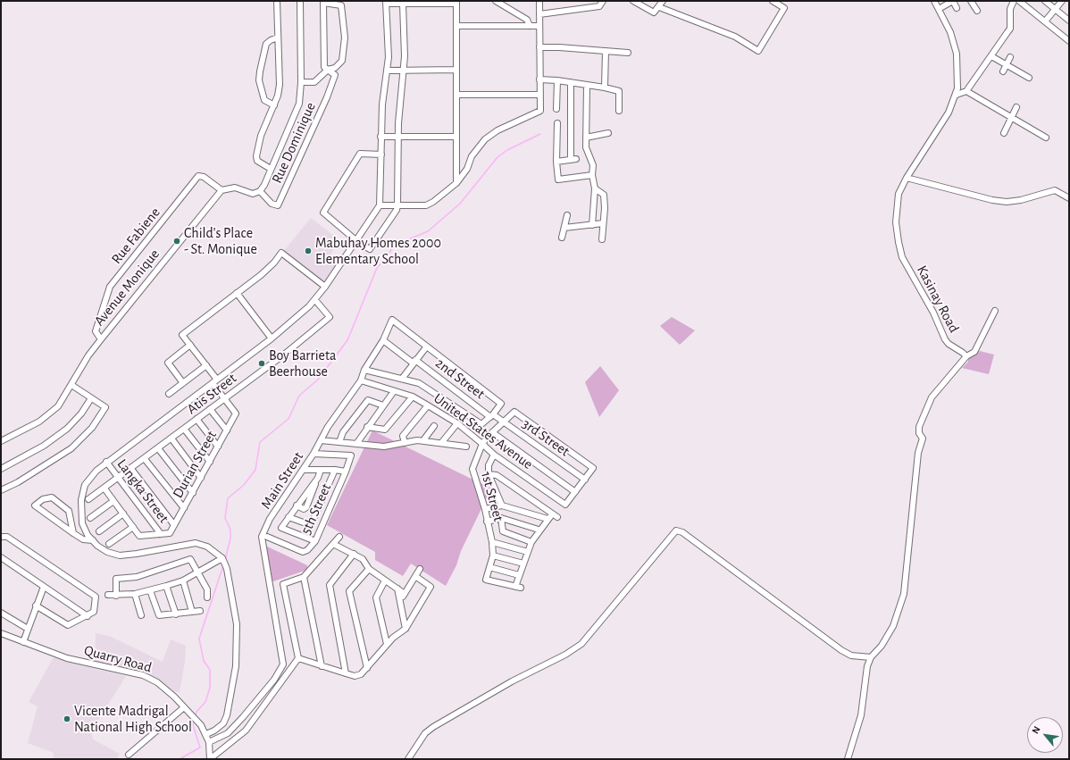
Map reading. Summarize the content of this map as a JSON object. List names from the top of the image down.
{
  "streets": {
    "street": [
      "Rue Dominique",
      "Rue Fabiene",
      "Avenue Monique",
      "Kasinay Road",
      "2nd Street",
      "Atis Street",
      "United States Avenue",
      "3rd Street",
      "Durian Street",
      "Main Street",
      "Langka Street",
      "1st Street",
      "5th Street",
      "Quarry Road"
    ]
  },
  "crossings": [
    ["Rue Fabiene", "Avenue Monique"],
    ["2nd Street", "3rd Street"],
    ["2nd Street", "Main Street"],
    ["Atis Street", "Durian Street"],
    ["Atis Street", "Langka Street"],
    ["United States Avenue", "Main Street"],
    ["United States Avenue", "1st Street"],
    ["3rd Street", "1st Street"],
    ["Durian Street", "Langka Street"],
    ["Main Street", "5th Street"]
  ],
  "places": [
    "Child's Place - St. Monique",
    "Mabuhay Homes 2000 Elementary School",
    "Boy Barrieta Beerhouse",
    "Vicente Madrigal National High School"
  ],
  "north": "top left"
}
